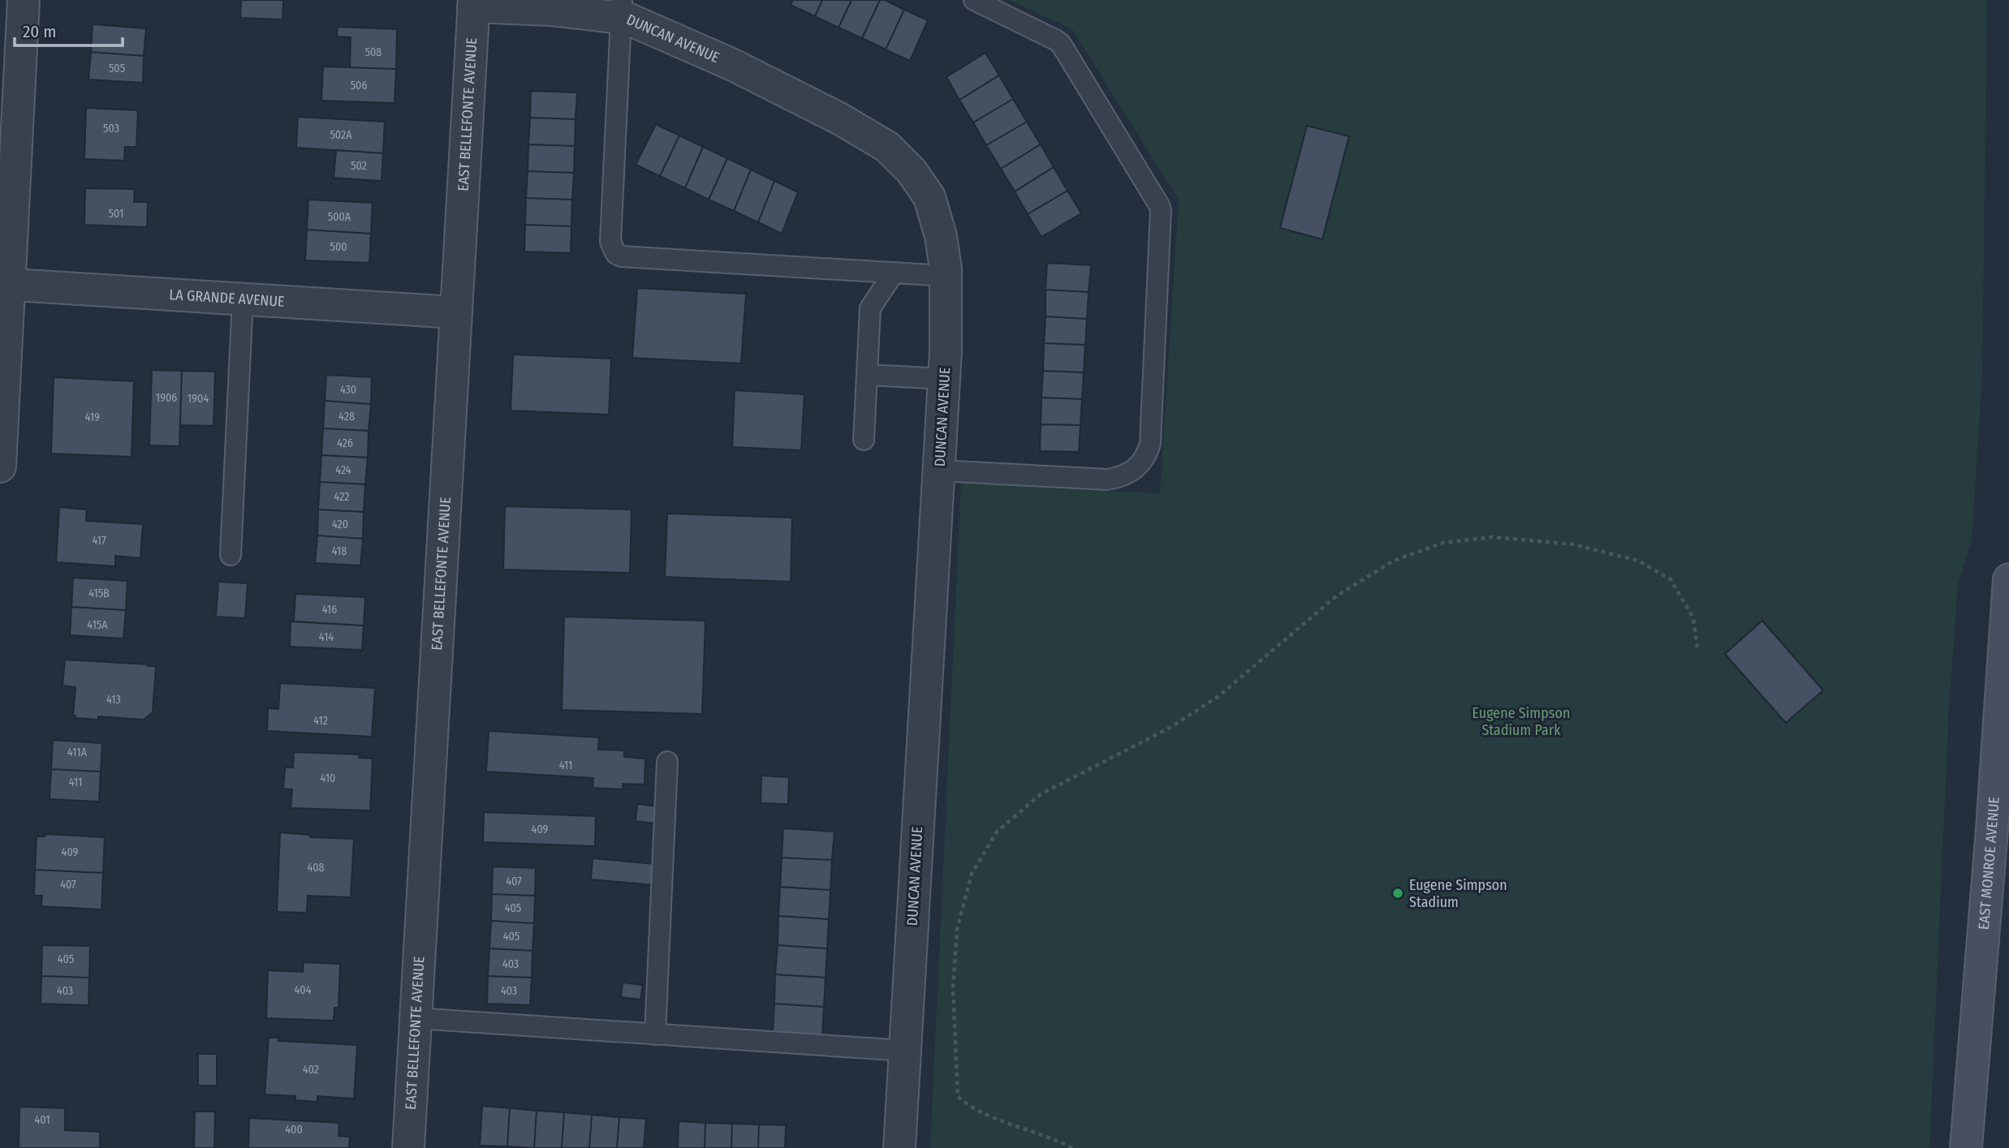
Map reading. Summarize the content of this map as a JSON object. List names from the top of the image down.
{
  "streets": {
    "street": [
      "DUNCAN AVENUE",
      "EAST BELLEFONTE AVENUE",
      "LA GRANDE AVENUE",
      "EAST MONROE AVENUE"
    ]
  },
  "crossings": [
    ["DUNCAN AVENUE", "EAST BELLEFONTE AVENUE"],
    ["EAST BELLEFONTE AVENUE", "LA GRANDE AVENUE"]
  ],
  "parks": ["Eugene Simpson Stadium Park"],
  "places": ["Eugene Simpson Stadium"],
  "house_numbers": [
    "508",
    "505",
    "506",
    "503",
    "502A",
    "502",
    "501",
    "500A",
    "500",
    "430",
    "1906",
    "1904",
    "428",
    "419",
    "426",
    "424",
    "422",
    "420",
    "417",
    "418",
    "415B",
    "416",
    "415A",
    "414",
    "413",
    "412",
    "411A",
    "411",
    "410",
    "411",
    "409",
    "409",
    "408",
    "407",
    "407",
    "405",
    "405",
    "405",
    "403",
    "404",
    "403",
    "403",
    "402",
    "401",
    "400"
  ],
  "scale_bar": "20 m"
}
